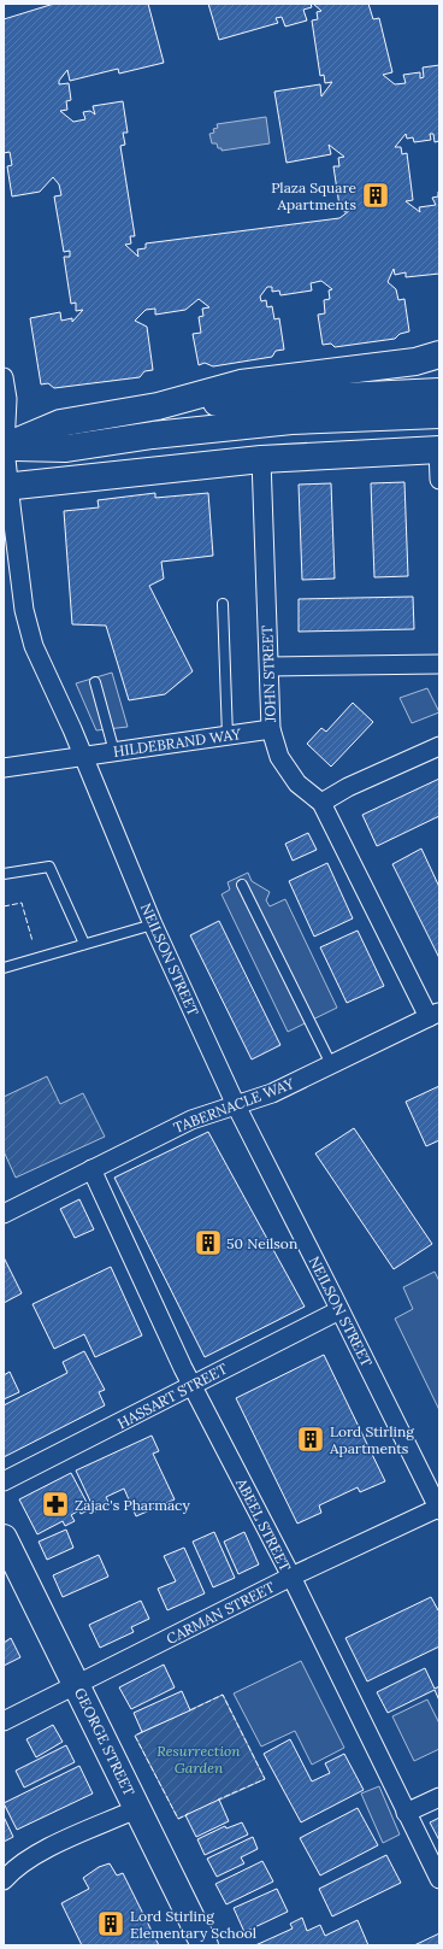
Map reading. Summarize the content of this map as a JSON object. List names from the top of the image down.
{
  "streets": {
    "main road": ["GEORGE STREET"],
    "street": [
      "JOHN STREET",
      "HILDEBRAND WAY",
      "NEILSON STREET",
      "TABERNACLE WAY",
      "HASSART STREET",
      "ABEEL STREET",
      "CARMAN STREET"
    ]
  },
  "crossings": [
    ["JOHN STREET", "HILDEBRAND WAY"],
    ["JOHN STREET", "TABERNACLE WAY"],
    ["HILDEBRAND WAY", "NEILSON STREET"],
    ["NEILSON STREET", "TABERNACLE WAY"],
    ["NEILSON STREET", "HASSART STREET"],
    ["NEILSON STREET", "CARMAN STREET"],
    ["TABERNACLE WAY", "ABEEL STREET"],
    ["HASSART STREET", "ABEEL STREET"],
    ["ABEEL STREET", "CARMAN STREET"],
    ["CARMAN STREET", "GEORGE STREET"]
  ],
  "parks": ["Resurrection Garden"],
  "places": {
    "building": [
      "Plaza Square Apartments",
      "50 Neilson",
      "Lord Stirling Apartments",
      "Lord Stirling Elementary School"
    ],
    "pharmacy": ["Zajac's Pharmacy"]
  }
}
